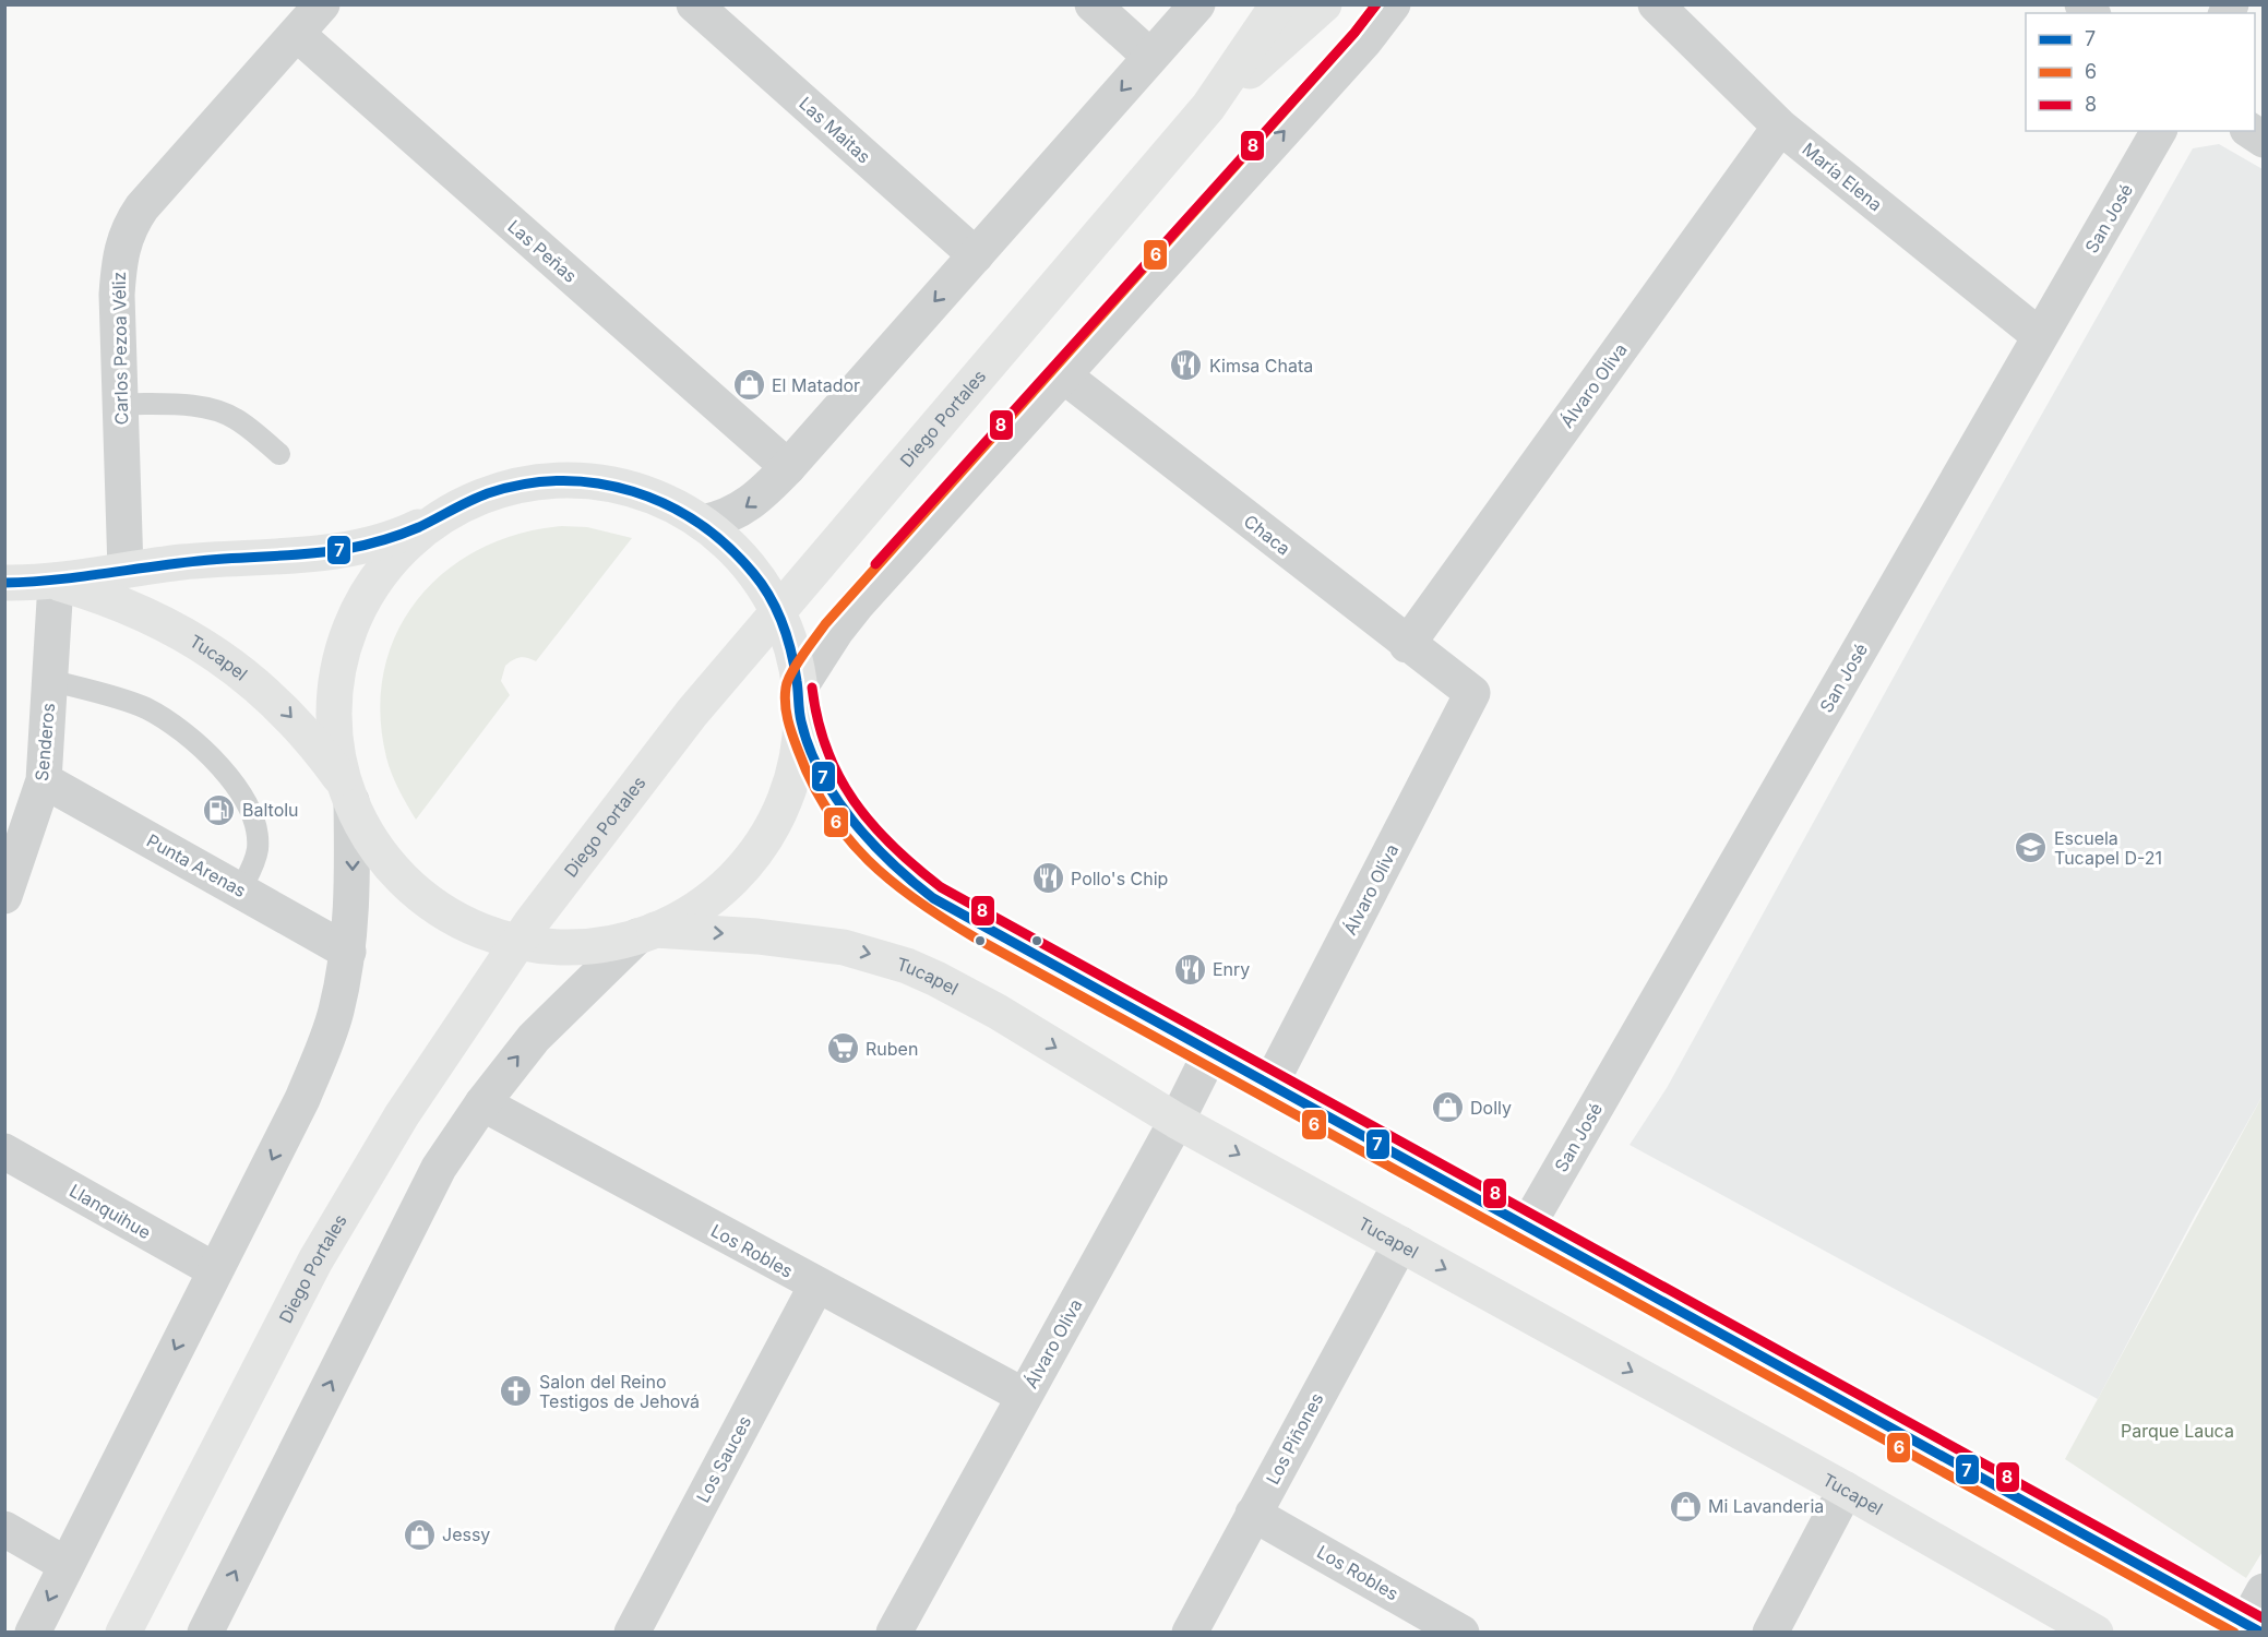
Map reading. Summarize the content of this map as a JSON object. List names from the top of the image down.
{
  "streets": {
    "main road": ["Diego Portales", "Tucapel"],
    "street": [
      "Las Maitas",
      "María Elena",
      "San José",
      "Las Peñas",
      "Carlos Pezoa Véliz",
      "Álvaro Oliva",
      "Chaca",
      "Senderos",
      "Punta Arenas",
      "Llanquihue",
      "Los Robles",
      "Los Piñones",
      "Los Sauces"
    ]
  },
  "crossings": [
    ["María Elena", "San José"],
    ["María Elena", "Álvaro Oliva"],
    ["Las Peñas", "Carlos Pezoa Véliz"],
    ["Carlos Pezoa Véliz", "Tucapel"],
    ["Álvaro Oliva", "Chaca"],
    ["Álvaro Oliva", "Tucapel"],
    ["Álvaro Oliva", "Los Robles"],
    ["Tucapel", "Senderos"],
    ["Tucapel", "Los Piñones"],
    ["Senderos", "Punta Arenas"],
    ["Los Robles", "Los Piñones"],
    ["Los Robles", "Los Sauces"]
  ],
  "parks": ["Parque Lauca"],
  "places": {
    "restaurant": ["Kimsa Chata", "Pollo's Chip", "Enry"],
    "shop": [
      "El Matador",
      "Dolly",
      "Mi Lavanderia",
      "Jessy"
    ],
    "fuel station": ["Baltolu"],
    "school or university": ["Escuela Tucapel D-21"],
    "supermarket": ["Ruben"],
    "church": ["Salon del Reino Testigos de Jehová"]
  },
  "lines": ["transit line 6", "transit line 8", "transit line 7"],
  "legend": ["7", "6", "8"]
}
